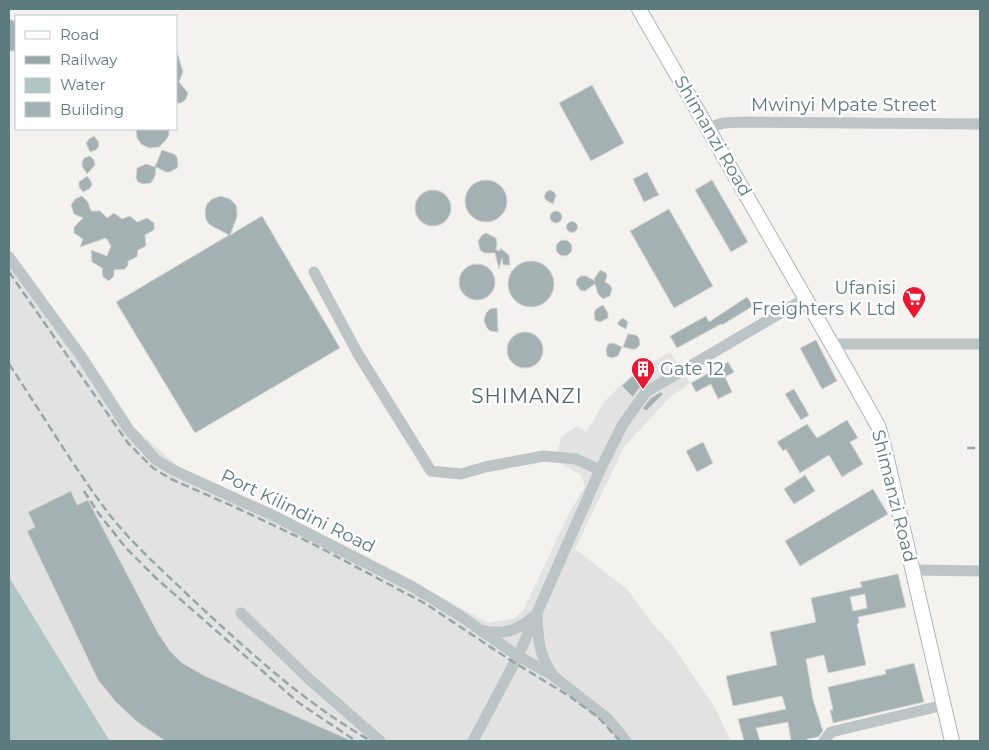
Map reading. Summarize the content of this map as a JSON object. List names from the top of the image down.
{
  "streets": {
    "main road": ["Shimanzi Road"],
    "street": ["Mwinyi Mpate Street", "Port Kilindini Road"]
  },
  "crossings": [
    ["Mwinyi Mpate Street", "Shimanzi Road"]
  ],
  "districts": ["SHIMANZI"],
  "places": {
    "supermarket": ["Ufanisi Freighters K Ltd"],
    "building": ["Gate 12"]
  },
  "legend": [
    "Road",
    "Railway",
    "Water",
    "Building"
  ]
}
